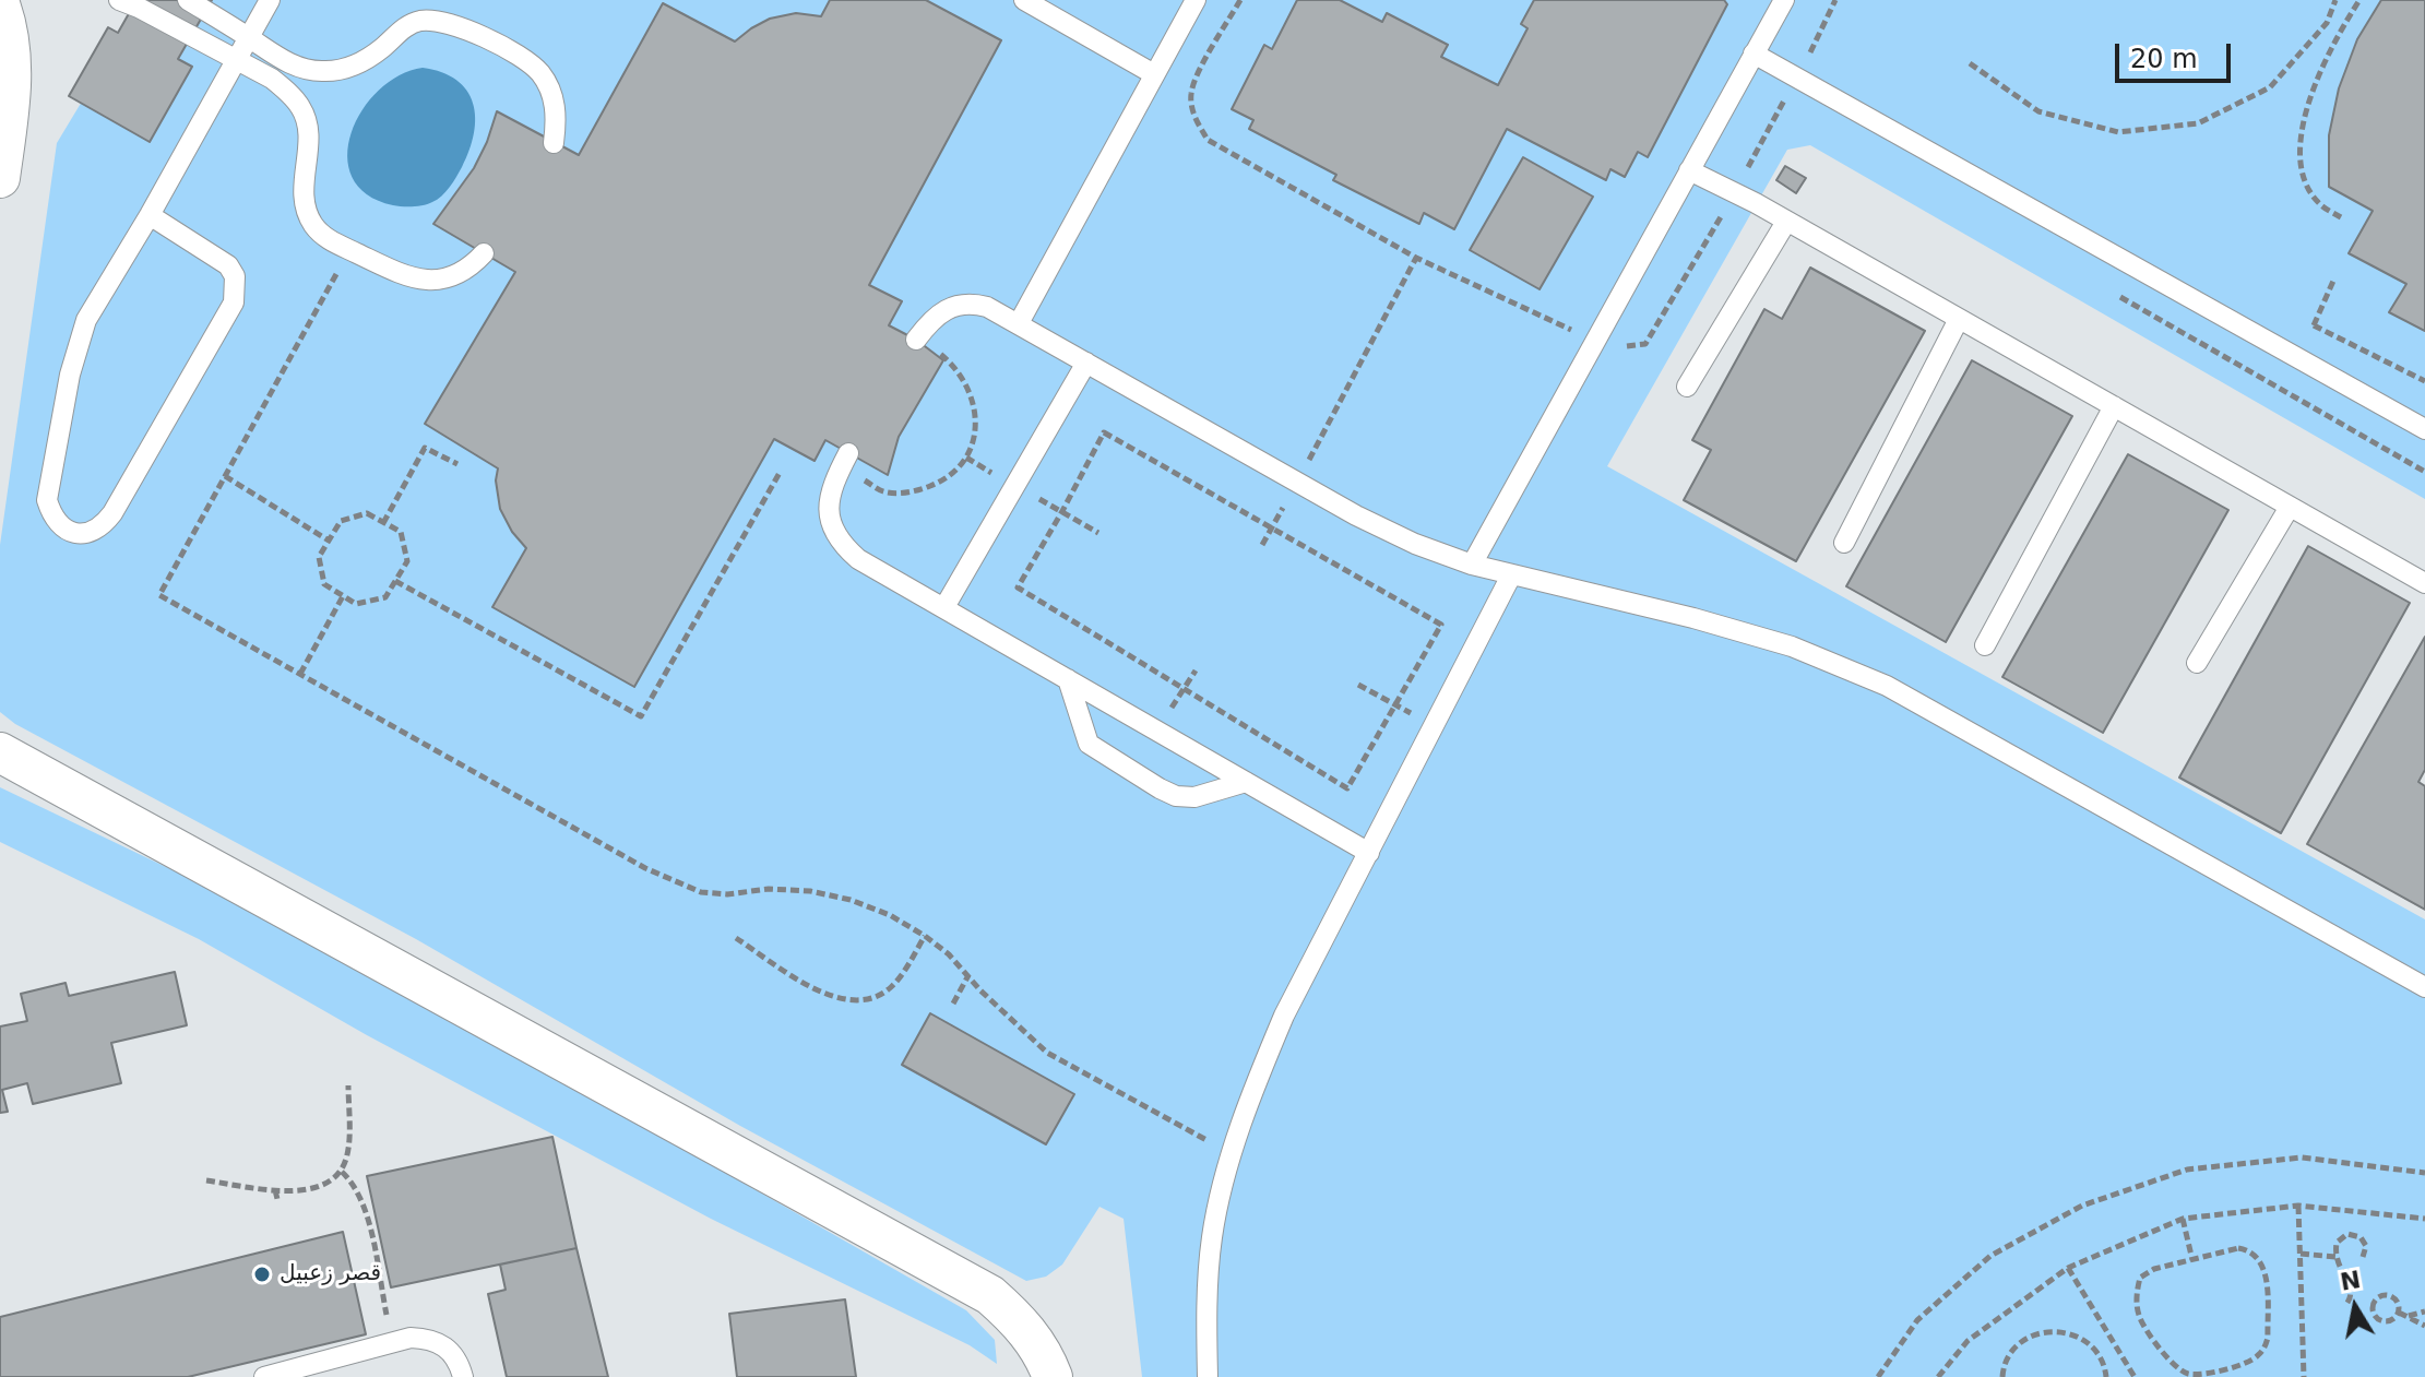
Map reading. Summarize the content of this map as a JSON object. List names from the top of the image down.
{
  "places": ["قصر زعبيل"],
  "scale_bar": "20 m",
  "north": "top"
}
